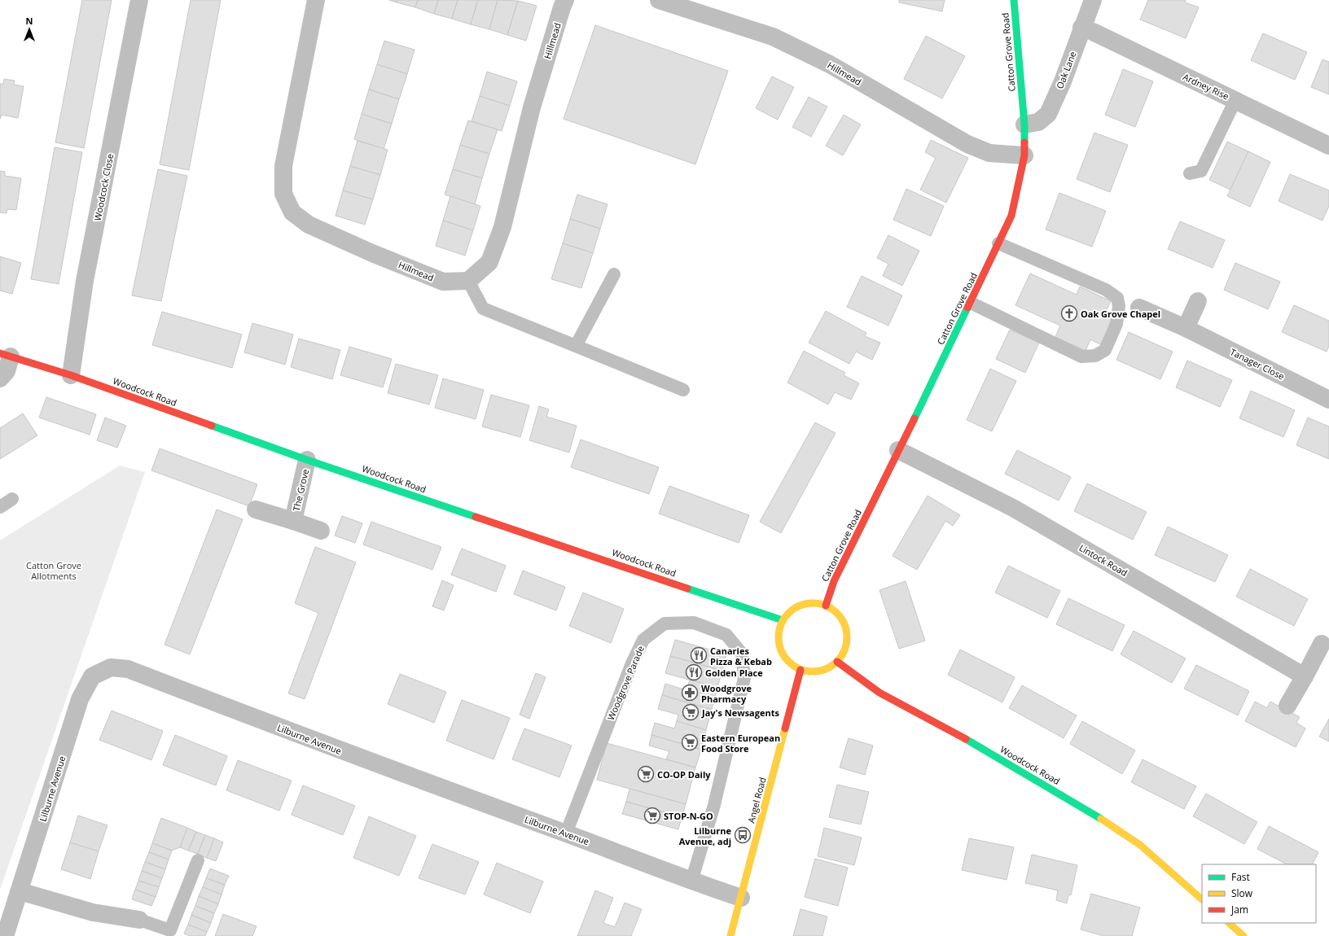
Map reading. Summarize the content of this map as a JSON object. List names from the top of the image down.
{
  "streets": {
    "street": [
      "Hillmead",
      "Catton Grove Road",
      "Oak Lane",
      "Ardney Rise",
      "Woodcock Close",
      "Tanager Close",
      "Woodcock Road",
      "The Grove",
      "Lintock Road",
      "Lilburne Avenue",
      "Angel Road"
    ],
    "lane": ["Woodgrove Parade"]
  },
  "crossings": [
    ["Hillmead", "Catton Grove Road"],
    ["Catton Grove Road", "Oak Lane"],
    ["Catton Grove Road", "Woodcock Road"],
    ["Catton Grove Road", "Lintock Road"],
    ["Catton Grove Road", "Angel Road"],
    ["Oak Lane", "Ardney Rise"],
    ["Woodcock Close", "Woodcock Road"],
    ["Woodcock Road", "The Grove"],
    ["Woodcock Road", "Angel Road"],
    ["Woodgrove Parade", "Lilburne Avenue"],
    ["Lilburne Avenue", "Angel Road"]
  ],
  "parks": ["Catton Grove Allotments"],
  "places": {
    "church": ["Oak Grove Chapel"],
    "restaurant": ["Canaries Pizza & Kebab", "Golden Place"],
    "pharmacy": ["Woodgrove Pharmacy"],
    "supermarket": [
      "Jay's Newsagents",
      "Eastern European Food Store",
      "CO-OP Daily",
      "STOP-N-GO"
    ],
    "bus stop": ["Lilburne Avenue, adj"]
  },
  "legend": ["Fast", "Slow", "Jam"],
  "north": "top"
}
